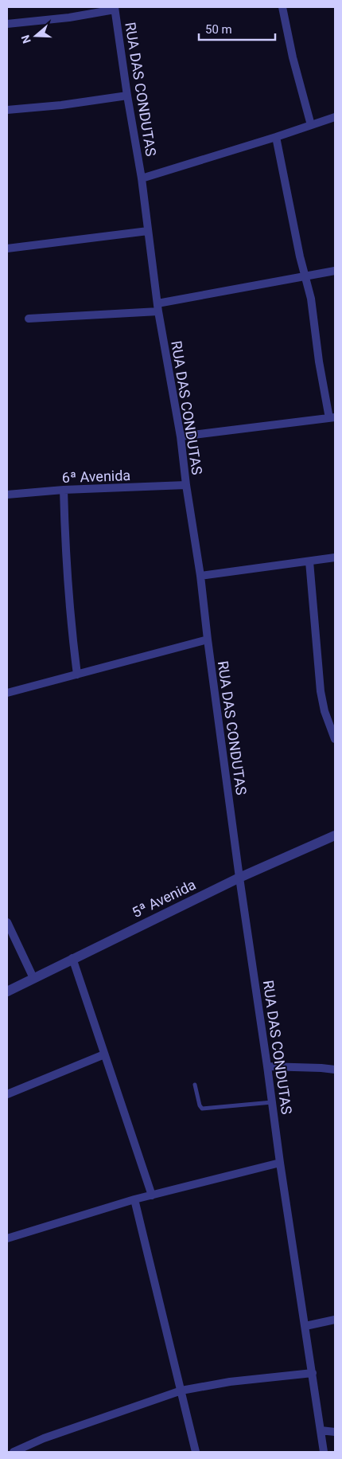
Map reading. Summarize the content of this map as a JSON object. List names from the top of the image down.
{
  "streets": {
    "street": ["RUA DAS CONDUTAS", "6ª Avenida", "5ª Avenida"]
  },
  "crossings": [
    ["RUA DAS CONDUTAS", "6ª Avenida"],
    ["RUA DAS CONDUTAS", "5ª Avenida"]
  ],
  "scale_bar": "50 m",
  "north": "left"
}
